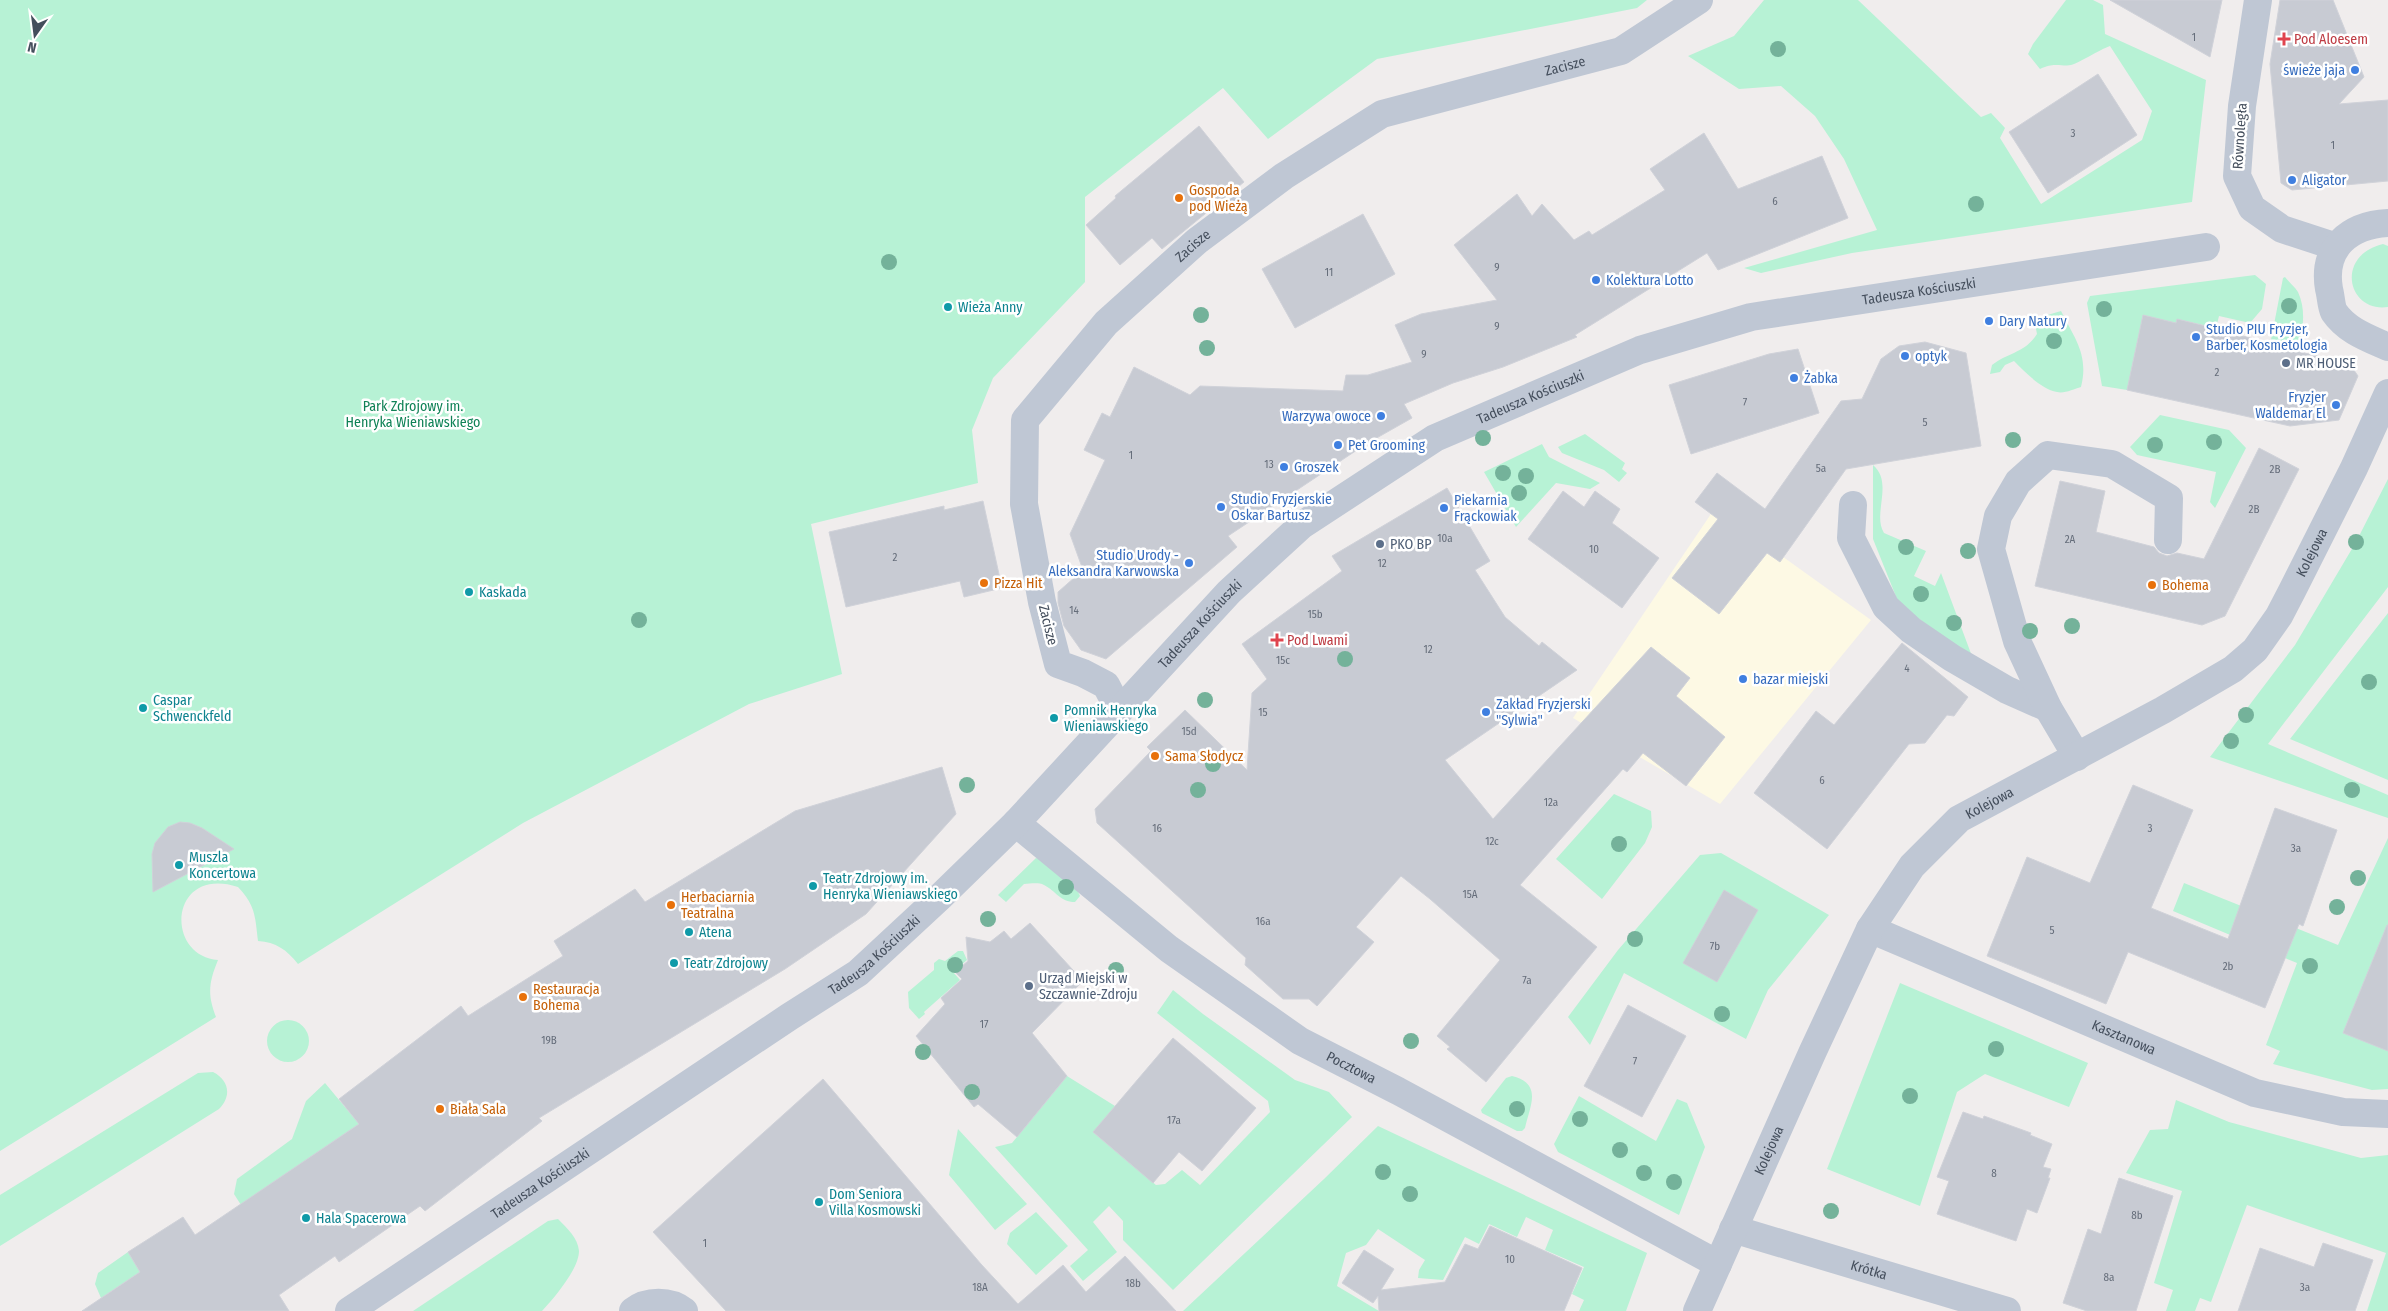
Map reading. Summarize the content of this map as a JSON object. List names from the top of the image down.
{
  "streets": {
    "street": [
      "Zacisze",
      "Równoległa",
      "Tadeusza Kościuszki",
      "Kolejowa",
      "Kasztanowa",
      "Pocztowa",
      "Krótka"
    ]
  },
  "crossings": [
    ["Zacisze", "Tadeusza Kościuszki"],
    ["Tadeusza Kościuszki", "Pocztowa"],
    ["Kolejowa", "Kasztanowa"],
    ["Kolejowa", "Pocztowa"],
    ["Kolejowa", "Krótka"]
  ],
  "parks": ["Park Zdrojowy im. Henryka Wieniawskiego"],
  "places": {
    "health": ["Pod Aloesem", "Pod Lwami"],
    "other": [
      "świeże jaja",
      "Aligator",
      "Gospoda pod Wieżą",
      "Kolektura Lotto",
      "Wieża Anny",
      "Dary Natury",
      "Studio PIU Fryzjer, Barber, Kosmetologia",
      "optyk",
      "MR HOUSE",
      "Żabka",
      "Fryzjer Waldemar El",
      "Warzywa owoce",
      "Pet Grooming",
      "Groszek",
      "Studio Fryzjerskie Oskar Bartusz",
      "Piekarnia Frąckowiak",
      "PKO BP",
      "Studio Urody - Aleksandra Karwowska",
      "Pizza Hit",
      "Bohema",
      "Kaskada",
      "bazar miejski",
      "Caspar Schwenckfeld",
      "Zakład Fryzjerski \"Sylwia\"",
      "Pomnik Henryka Wieniawskiego",
      "Sama Słodycz",
      "Muszla Koncertowa",
      "Teatr Zdrojowy im. Henryka Wieniawskiego",
      "Herbaciarnia Teatralna",
      "Atena",
      "Teatr Zdrojowy",
      "Urząd Miejski w Szczawnie-Zdroju",
      "Restauracja Bohema",
      "Biała Sala",
      "Dom Seniora Villa Kosmowski",
      "Hala Spacerowa"
    ]
  },
  "house_numbers": [
    "1",
    "3",
    "1",
    "6",
    "9",
    "11",
    "9",
    "9",
    "2",
    "7",
    "5",
    "1",
    "13",
    "5a",
    "2B",
    "2B",
    "10a",
    "2A",
    "10",
    "2",
    "12",
    "14",
    "15b",
    "12",
    "15c",
    "4",
    "15",
    "15d",
    "6",
    "12a",
    "16",
    "3",
    "12c",
    "3a",
    "15A",
    "16a",
    "5",
    "7b",
    "2b",
    "7a",
    "17",
    "19B",
    "7",
    "17a",
    "8",
    "8b",
    "1",
    "10",
    "8a",
    "18b",
    "18A",
    "3a"
  ],
  "north": "bottom"
}
